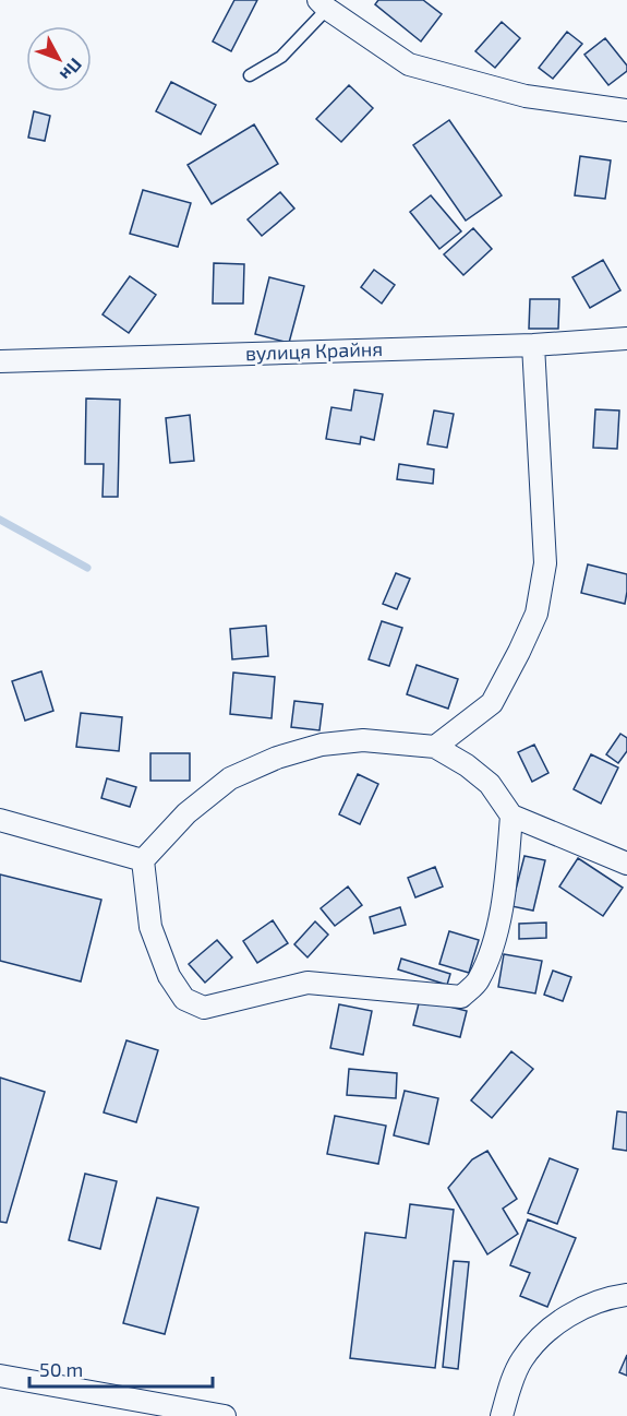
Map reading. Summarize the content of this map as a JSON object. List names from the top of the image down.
{
  "streets": {
    "street": ["вулиця Крайня"]
  },
  "scale_bar": "50 m",
  "north": "bottom right"
}
